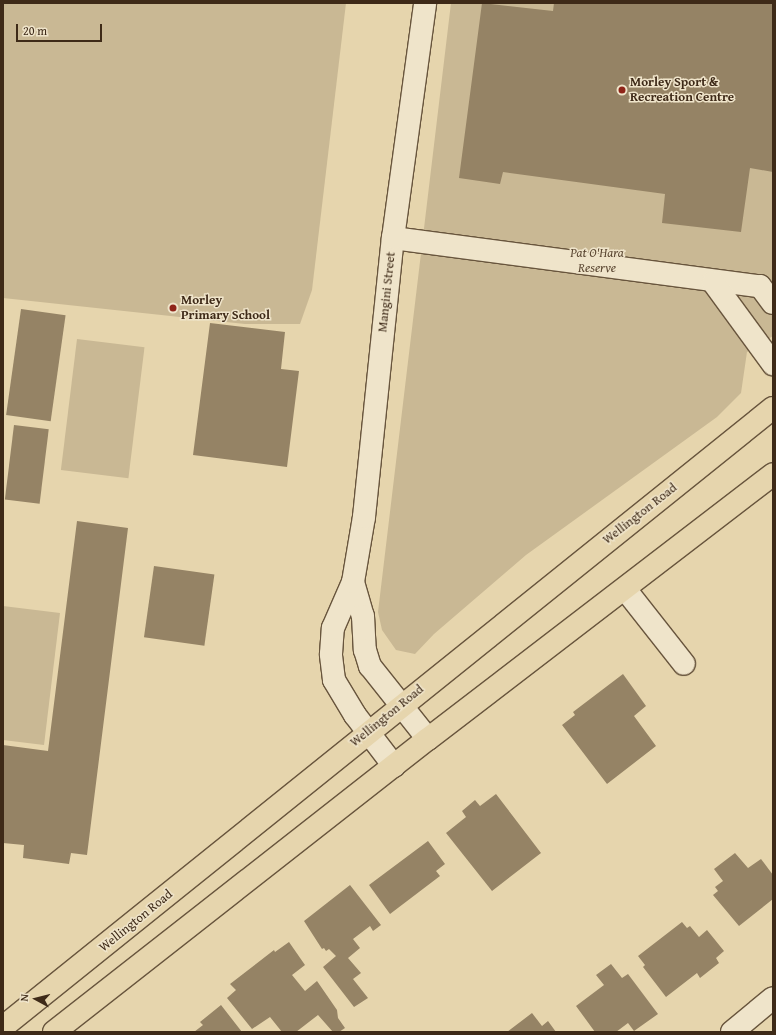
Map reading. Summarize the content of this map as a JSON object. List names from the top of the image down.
{
  "streets": {
    "main road": ["Wellington Road"],
    "street": ["Mangini Street"]
  },
  "crossings": [
    ["Mangini Street", "Wellington Road"]
  ],
  "parks": ["Pat O'Hara Reserve"],
  "places": ["Morley Sport & Recreation Centre", "Morley Primary School"],
  "scale_bar": "20 m",
  "north": "left"
}
